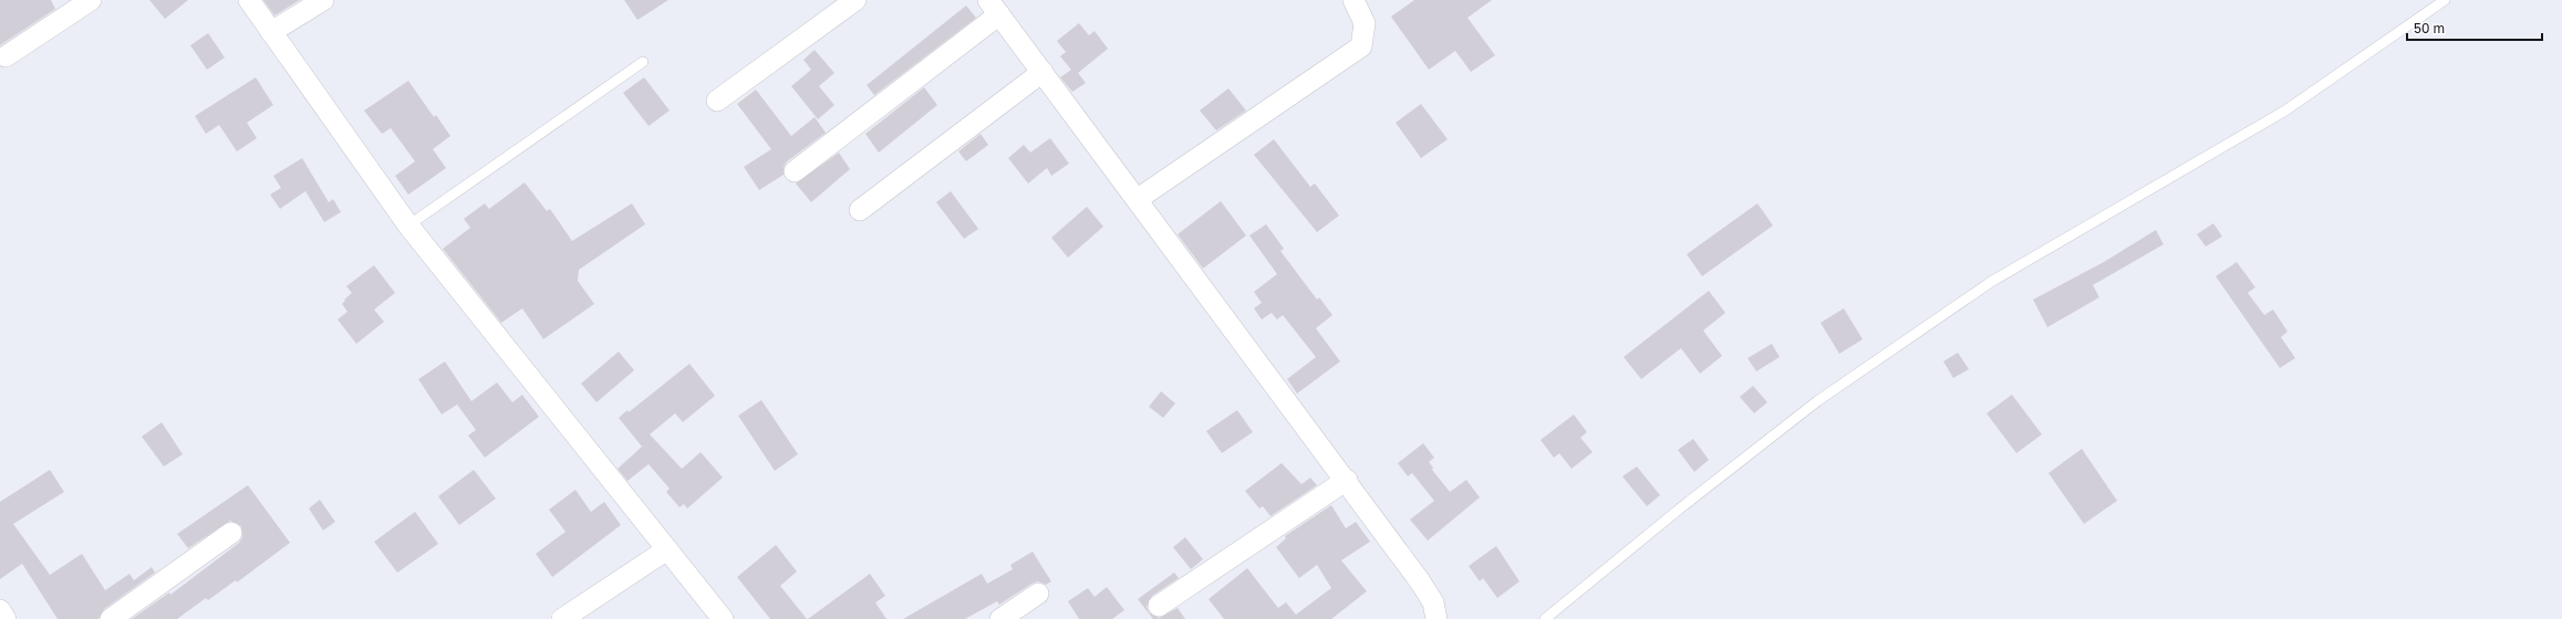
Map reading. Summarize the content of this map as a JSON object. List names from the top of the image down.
{
  "scale_bar": "50 m"
}
